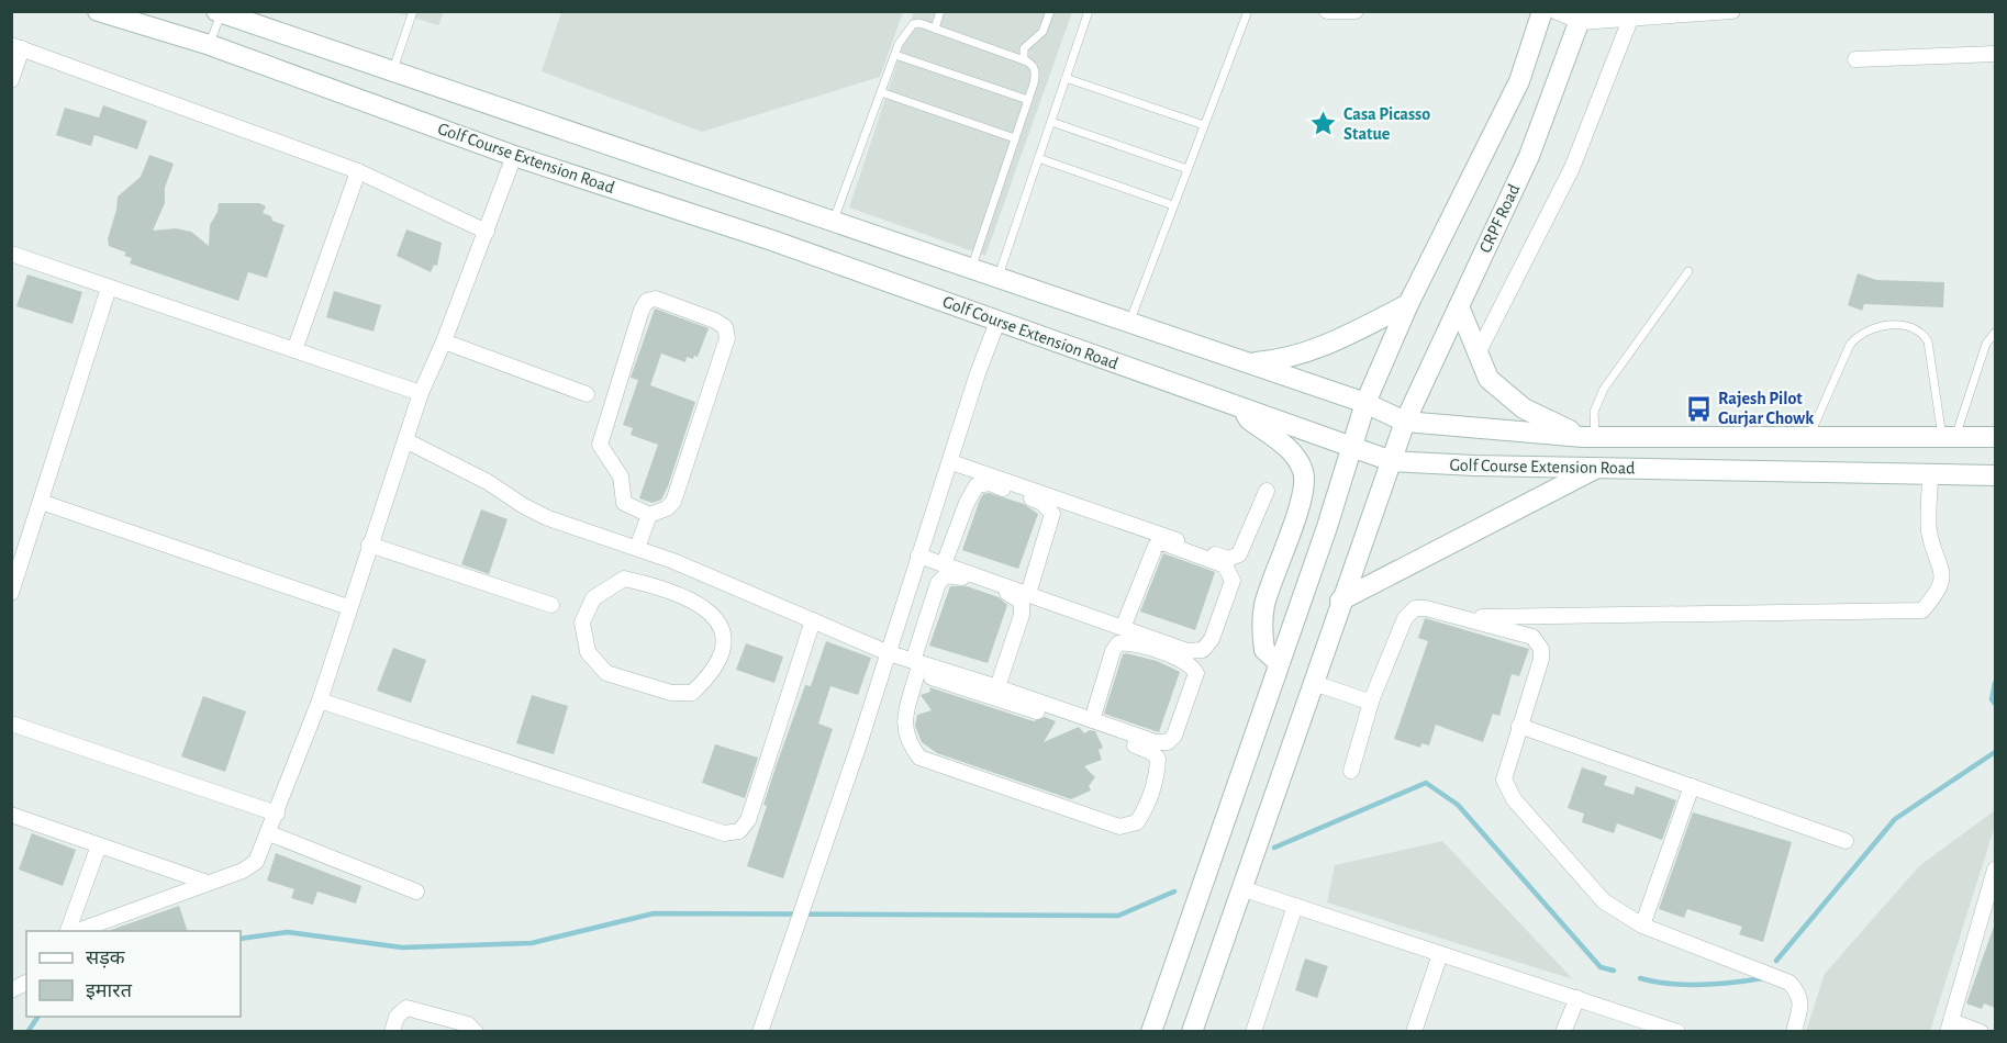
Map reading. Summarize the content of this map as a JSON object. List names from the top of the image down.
{
  "streets": {
    "main road": ["Golf Course Extension Road", "CRPF Road"]
  },
  "crossings": [
    ["Golf Course Extension Road", "CRPF Road"]
  ],
  "places": {
    "place": ["Casa Picasso Statue"],
    "bus stop": ["Rajesh Pilot Gurjar Chowk"]
  },
  "legend": ["सड़क", "इमारत"]
}
